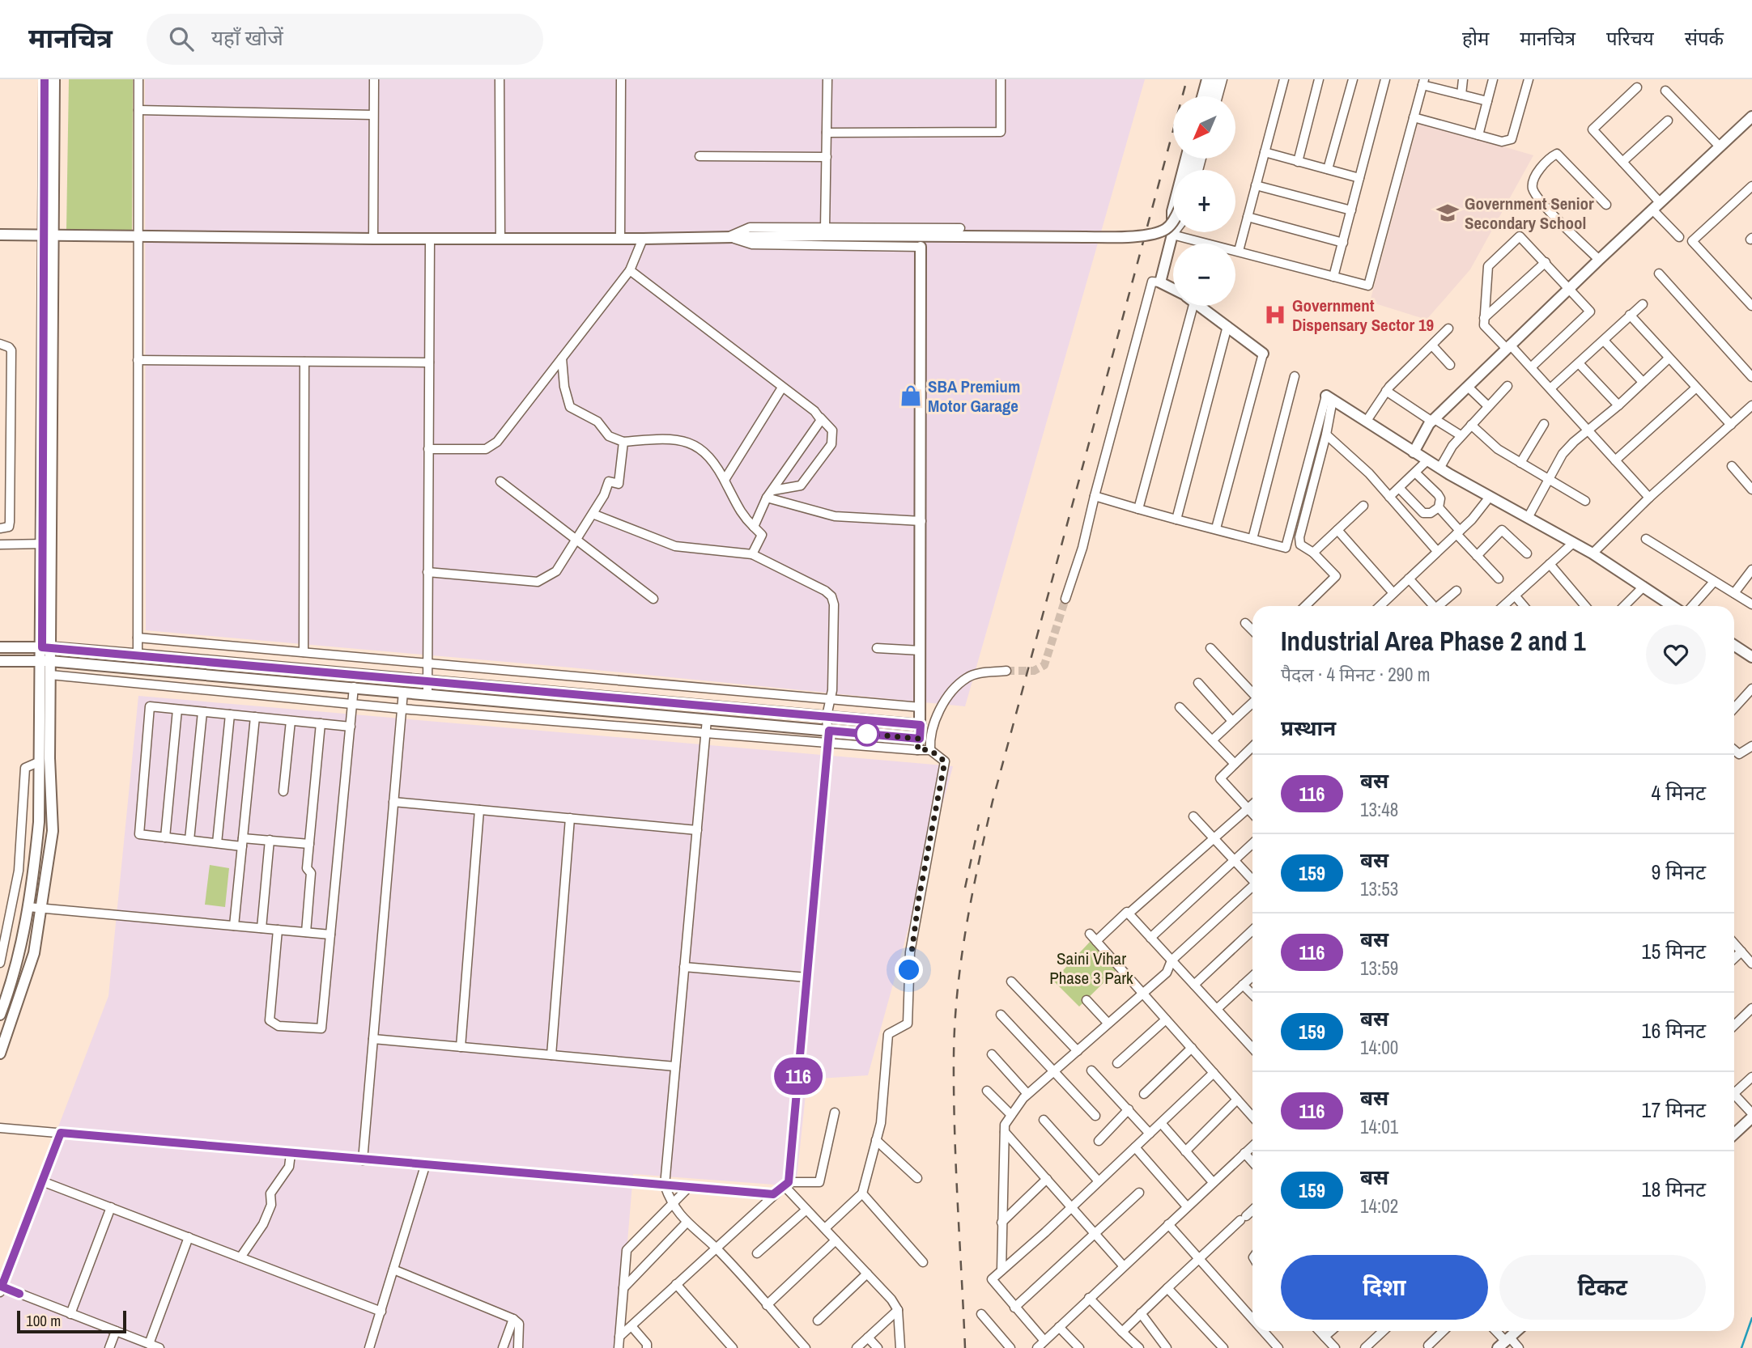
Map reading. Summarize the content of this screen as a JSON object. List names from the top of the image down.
{
  "parks": ["Saini Vihar Phase 3 Park"],
  "places": {
    "school or university": ["Government Senior Secondary School"],
    "hospital": ["Government Dispensary Sector 19"],
    "shop": ["SBA Premium Motor Garage"]
  },
  "lines": ["bus line 116"],
  "scale_bar": "100 m",
  "north": "bottom left",
  "page": {
    "header": "मानचित्र",
    "search": "यहाँ खोजें",
    "nav": [
      "होम",
      "मानचित्र",
      "परिचय",
      "संपर्क"
    ],
    "on_map": "116",
    "map_buttons": ["+", "−"],
    "heading": [
      ["Industrial Area Phase 2 and 1", "पैदल · 4 मिनट · 290 m"],
      "प्रस्थान"
    ],
    "list": [
      {
        "mark": "116",
        "name": "बस",
        "note": "13:48",
        "value": "4 मिनट"
      },
      {
        "mark": "159",
        "name": "बस",
        "note": "13:53",
        "value": "9 मिनट"
      },
      {
        "mark": "116",
        "name": "बस",
        "note": "13:59",
        "value": "15 मिनट"
      },
      {
        "mark": "159",
        "name": "बस",
        "note": "14:00",
        "value": "16 मिनट"
      },
      {
        "mark": "116",
        "name": "बस",
        "note": "14:01",
        "value": "17 मिनट"
      },
      {
        "mark": "159",
        "name": "बस",
        "note": "14:02",
        "value": "18 मिनट"
      }
    ],
    "buttons": ["दिशा", "टिकट"],
    "scale": "100 m"
  }
}
